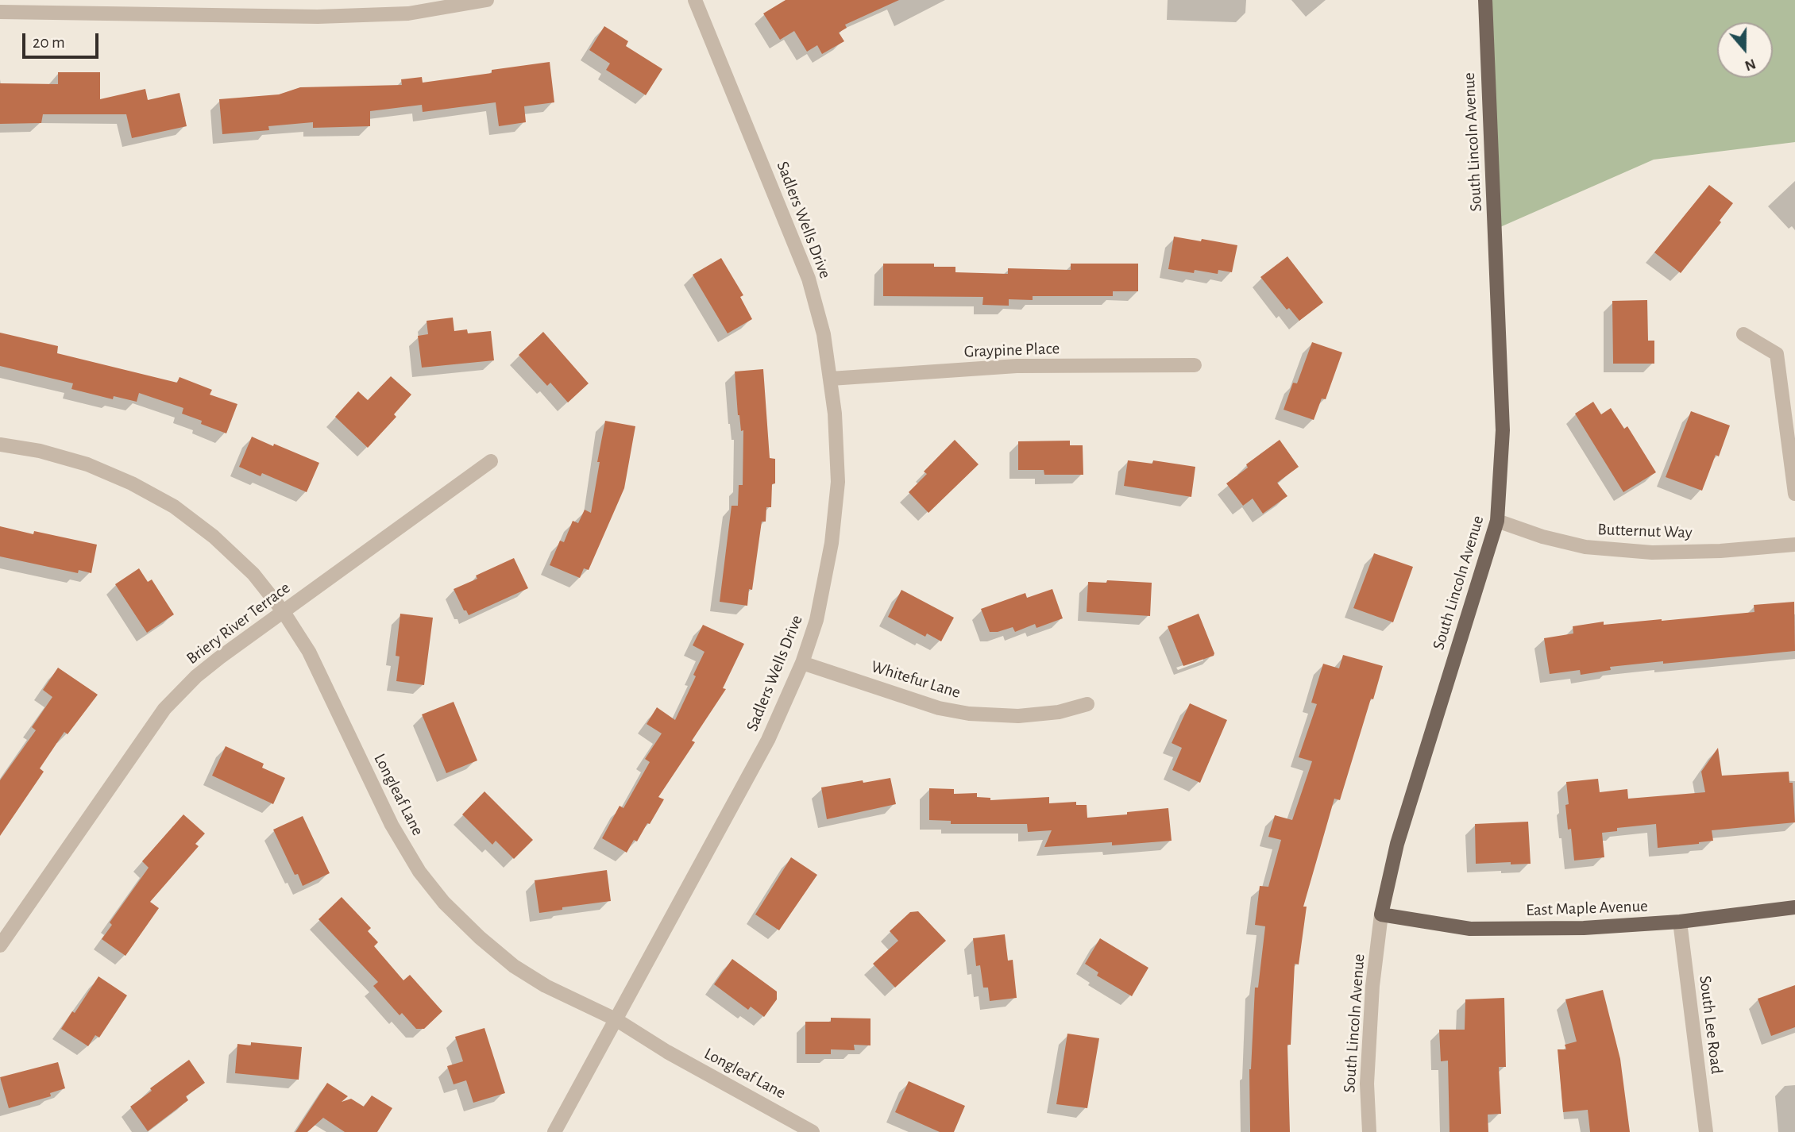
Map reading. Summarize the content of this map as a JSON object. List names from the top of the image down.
{
  "streets": {
    "main road": ["South Lincoln Avenue", "East Maple Avenue"],
    "street": [
      "Sadlers Wells Drive",
      "Graypine Place",
      "Butternut Way",
      "Briery River Terrace",
      "Whitefur Lane",
      "Longleaf Lane",
      "South Lee Road"
    ]
  },
  "crossings": [
    ["South Lincoln Avenue", "Butternut Way"],
    ["South Lincoln Avenue", "East Maple Avenue"],
    ["Sadlers Wells Drive", "Graypine Place"],
    ["Sadlers Wells Drive", "Whitefur Lane"],
    ["Sadlers Wells Drive", "Longleaf Lane"],
    ["Briery River Terrace", "Longleaf Lane"],
    ["East Maple Avenue", "South Lee Road"]
  ],
  "scale_bar": "20 m",
  "north": "bottom"
}
